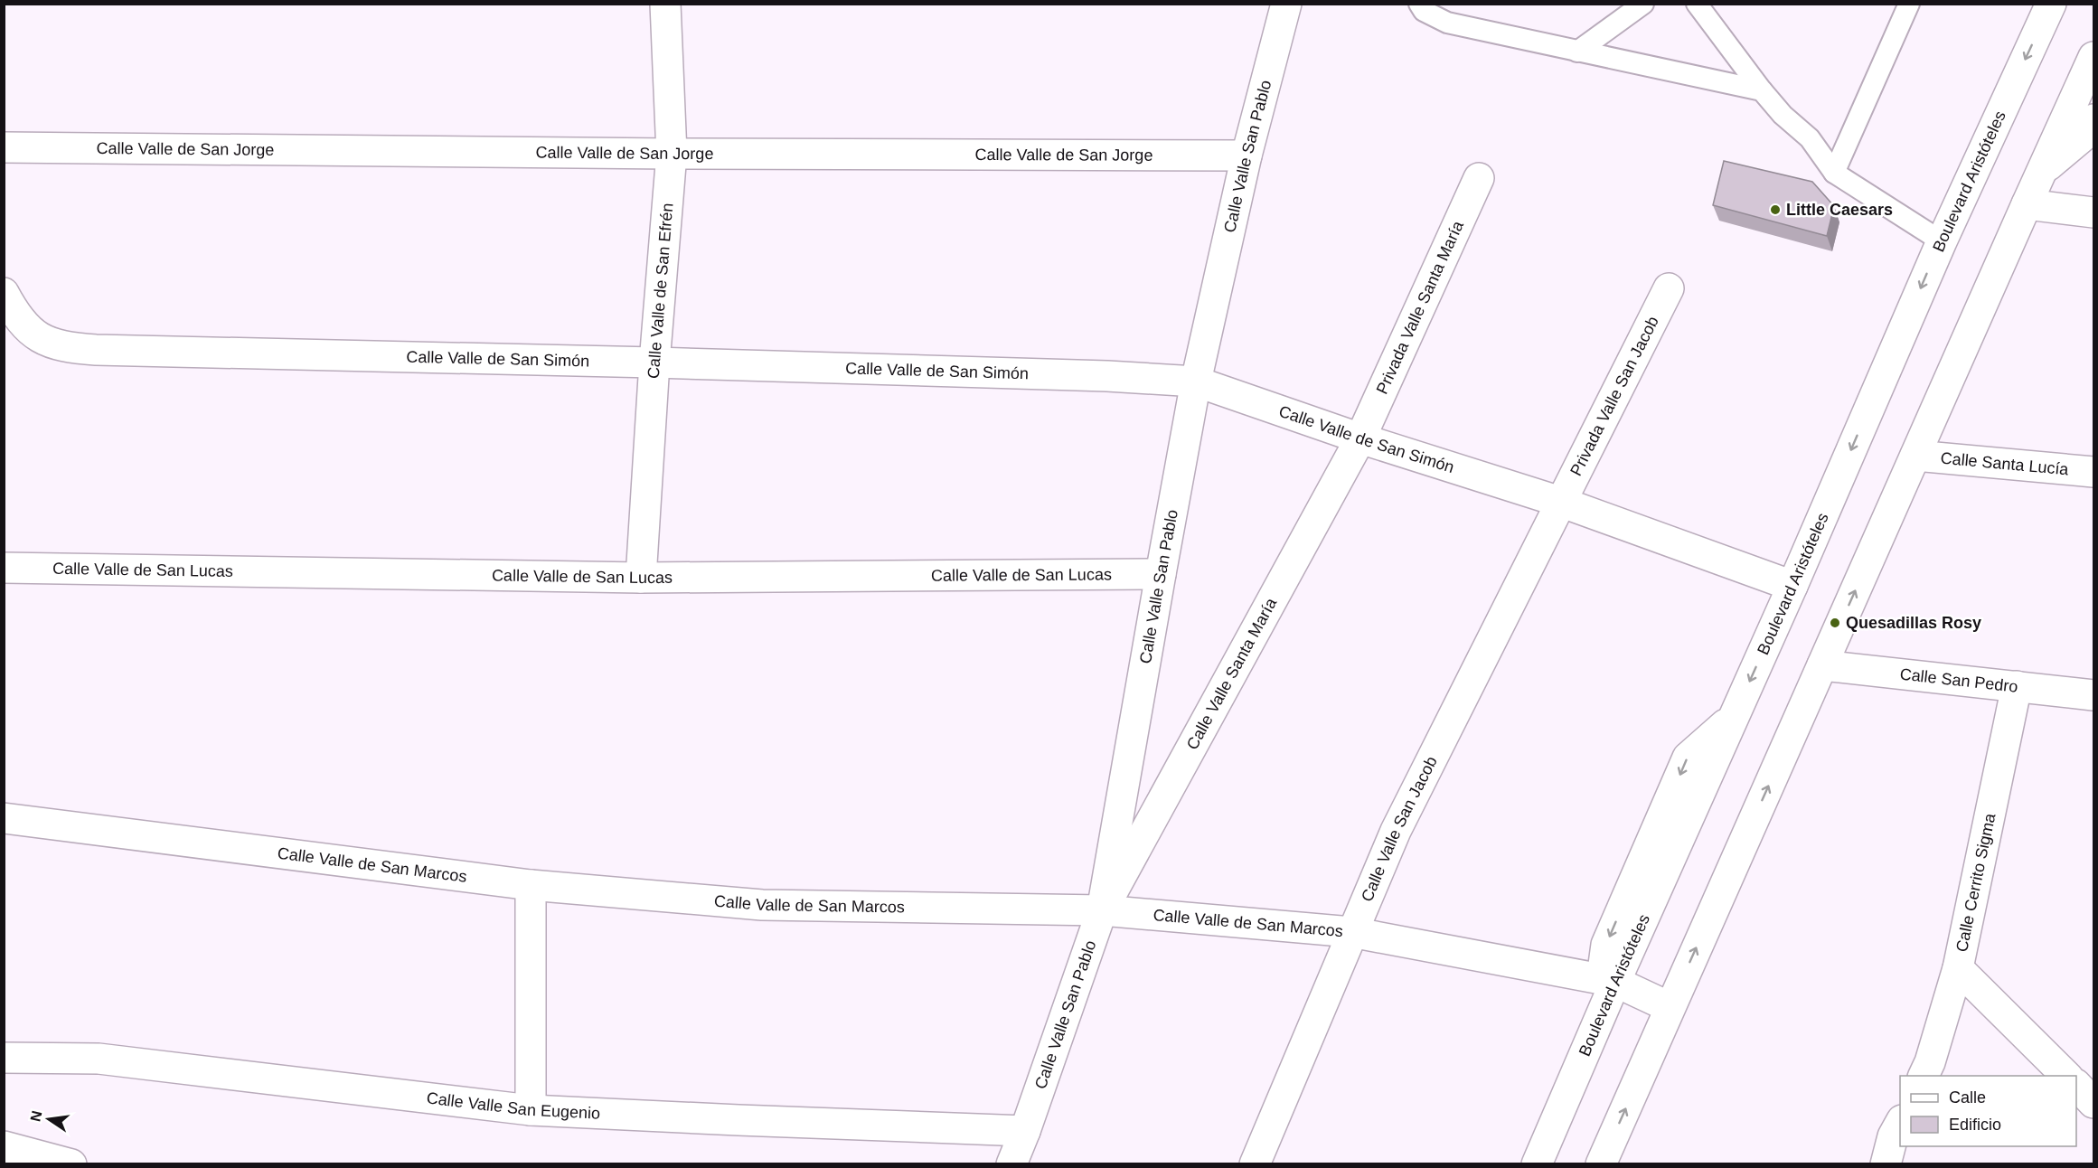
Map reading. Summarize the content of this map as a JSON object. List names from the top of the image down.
{
  "streets": {
    "street": [
      "Calle Valle de San Jorge",
      "Calle Valle San Pablo",
      "Boulevard Aristóteles",
      "Calle Valle de San Efrén",
      "Privada Valle Santa María",
      "Calle Valle de San Simón",
      "Privada Valle San Jacob",
      "Calle Santa Lucía",
      "Calle Valle de San Lucas",
      "Calle Valle Santa María",
      "Calle San Pedro",
      "Calle Valle San Jacob",
      "Calle Valle de San Marcos",
      "Calle Cerrito Sigma",
      "Calle Valle San Eugenio"
    ]
  },
  "crossings": [
    ["Calle Valle de San Jorge", "Calle Valle San Pablo"],
    ["Calle Valle de San Jorge", "Calle Valle de San Efrén"],
    ["Calle Valle San Pablo", "Calle Valle de San Simón"],
    ["Calle Valle San Pablo", "Calle Valle de San Lucas"],
    ["Calle Valle San Pablo", "Calle Valle Santa María"],
    ["Calle Valle San Pablo", "Calle Valle de San Marcos"],
    ["Calle Valle San Pablo", "Calle Valle San Eugenio"],
    ["Boulevard Aristóteles", "Calle Valle de San Simón"],
    ["Boulevard Aristóteles", "Calle Valle de San Marcos"],
    ["Calle Valle de San Efrén", "Calle Valle de San Simón"],
    ["Calle Valle de San Efrén", "Calle Valle de San Lucas"],
    ["Privada Valle Santa María", "Calle Valle de San Simón"],
    ["Privada Valle Santa María", "Calle Valle Santa María"],
    ["Calle Valle de San Simón", "Privada Valle San Jacob"],
    ["Calle Valle de San Simón", "Calle Valle Santa María"],
    ["Calle Valle de San Simón", "Calle Valle San Jacob"],
    ["Privada Valle San Jacob", "Calle Valle San Jacob"],
    ["Calle Valle Santa María", "Calle Valle de San Marcos"],
    ["Calle San Pedro", "Calle Cerrito Sigma"],
    ["Calle Valle San Jacob", "Calle Valle de San Marcos"]
  ],
  "places": ["Little Caesars", "Quesadillas Rosy"],
  "legend": ["Calle", "Edificio"],
  "north": "left"
}
